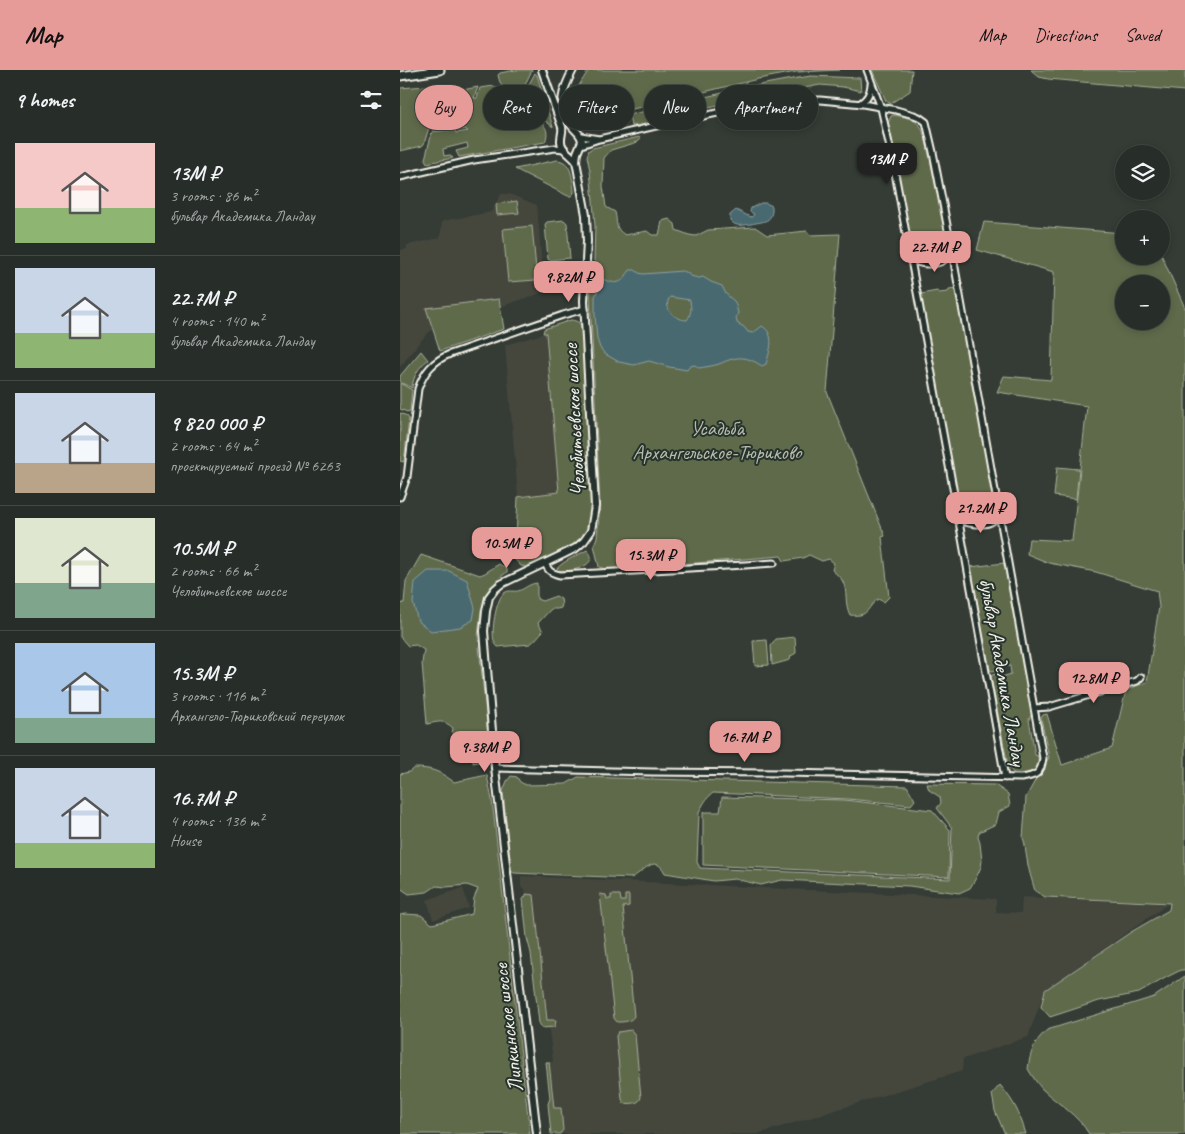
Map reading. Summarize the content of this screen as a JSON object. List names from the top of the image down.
{
  "streets": {
    "street": ["Челобитьевское шоссе", "бульвар Академика Ландау", "Липкинское шоссе"]
  },
  "crossings": [
    ["Челобитьевское шоссе", "Липкинское шоссе"]
  ],
  "parks": ["Усадьба Архангельское-Тюриково"],
  "page": {
    "header": "Map",
    "nav": ["Map", "Directions", "Saved"],
    "heading": "9 homes",
    "chip": [
      "Buy",
      "Rent",
      "Filters",
      "New",
      "Apartment"
    ],
    "list": [
      {
        "name": "13M ₽",
        "note": "3 rooms · 86 m² · бульвар Академика Ландау"
      },
      {
        "name": "22.7M ₽",
        "note": "4 rooms · 140 m² · бульвар Академика Ландау"
      },
      {
        "name": "9 820 000 ₽",
        "note": "2 rooms · 64 m² · проектируемый проезд № 6263"
      },
      {
        "name": "10.5M ₽",
        "note": "2 rooms · 66 m² · Челобитьевское шоссе"
      },
      {
        "name": "15.3M ₽",
        "note": "3 rooms · 116 m² · Архангело-Тюриковский переулок"
      },
      {
        "name": "16.7M ₽",
        "note": "4 rooms · 136 m² · House"
      }
    ],
    "price": [
      "13M ₽",
      "22.7M ₽",
      "9.82M ₽",
      "21.2M ₽",
      "10.5M ₽",
      "15.3M ₽",
      "12.8M ₽",
      "16.7M ₽",
      "9.38M ₽"
    ],
    "map_buttons": ["+", "−"]
  }
}
